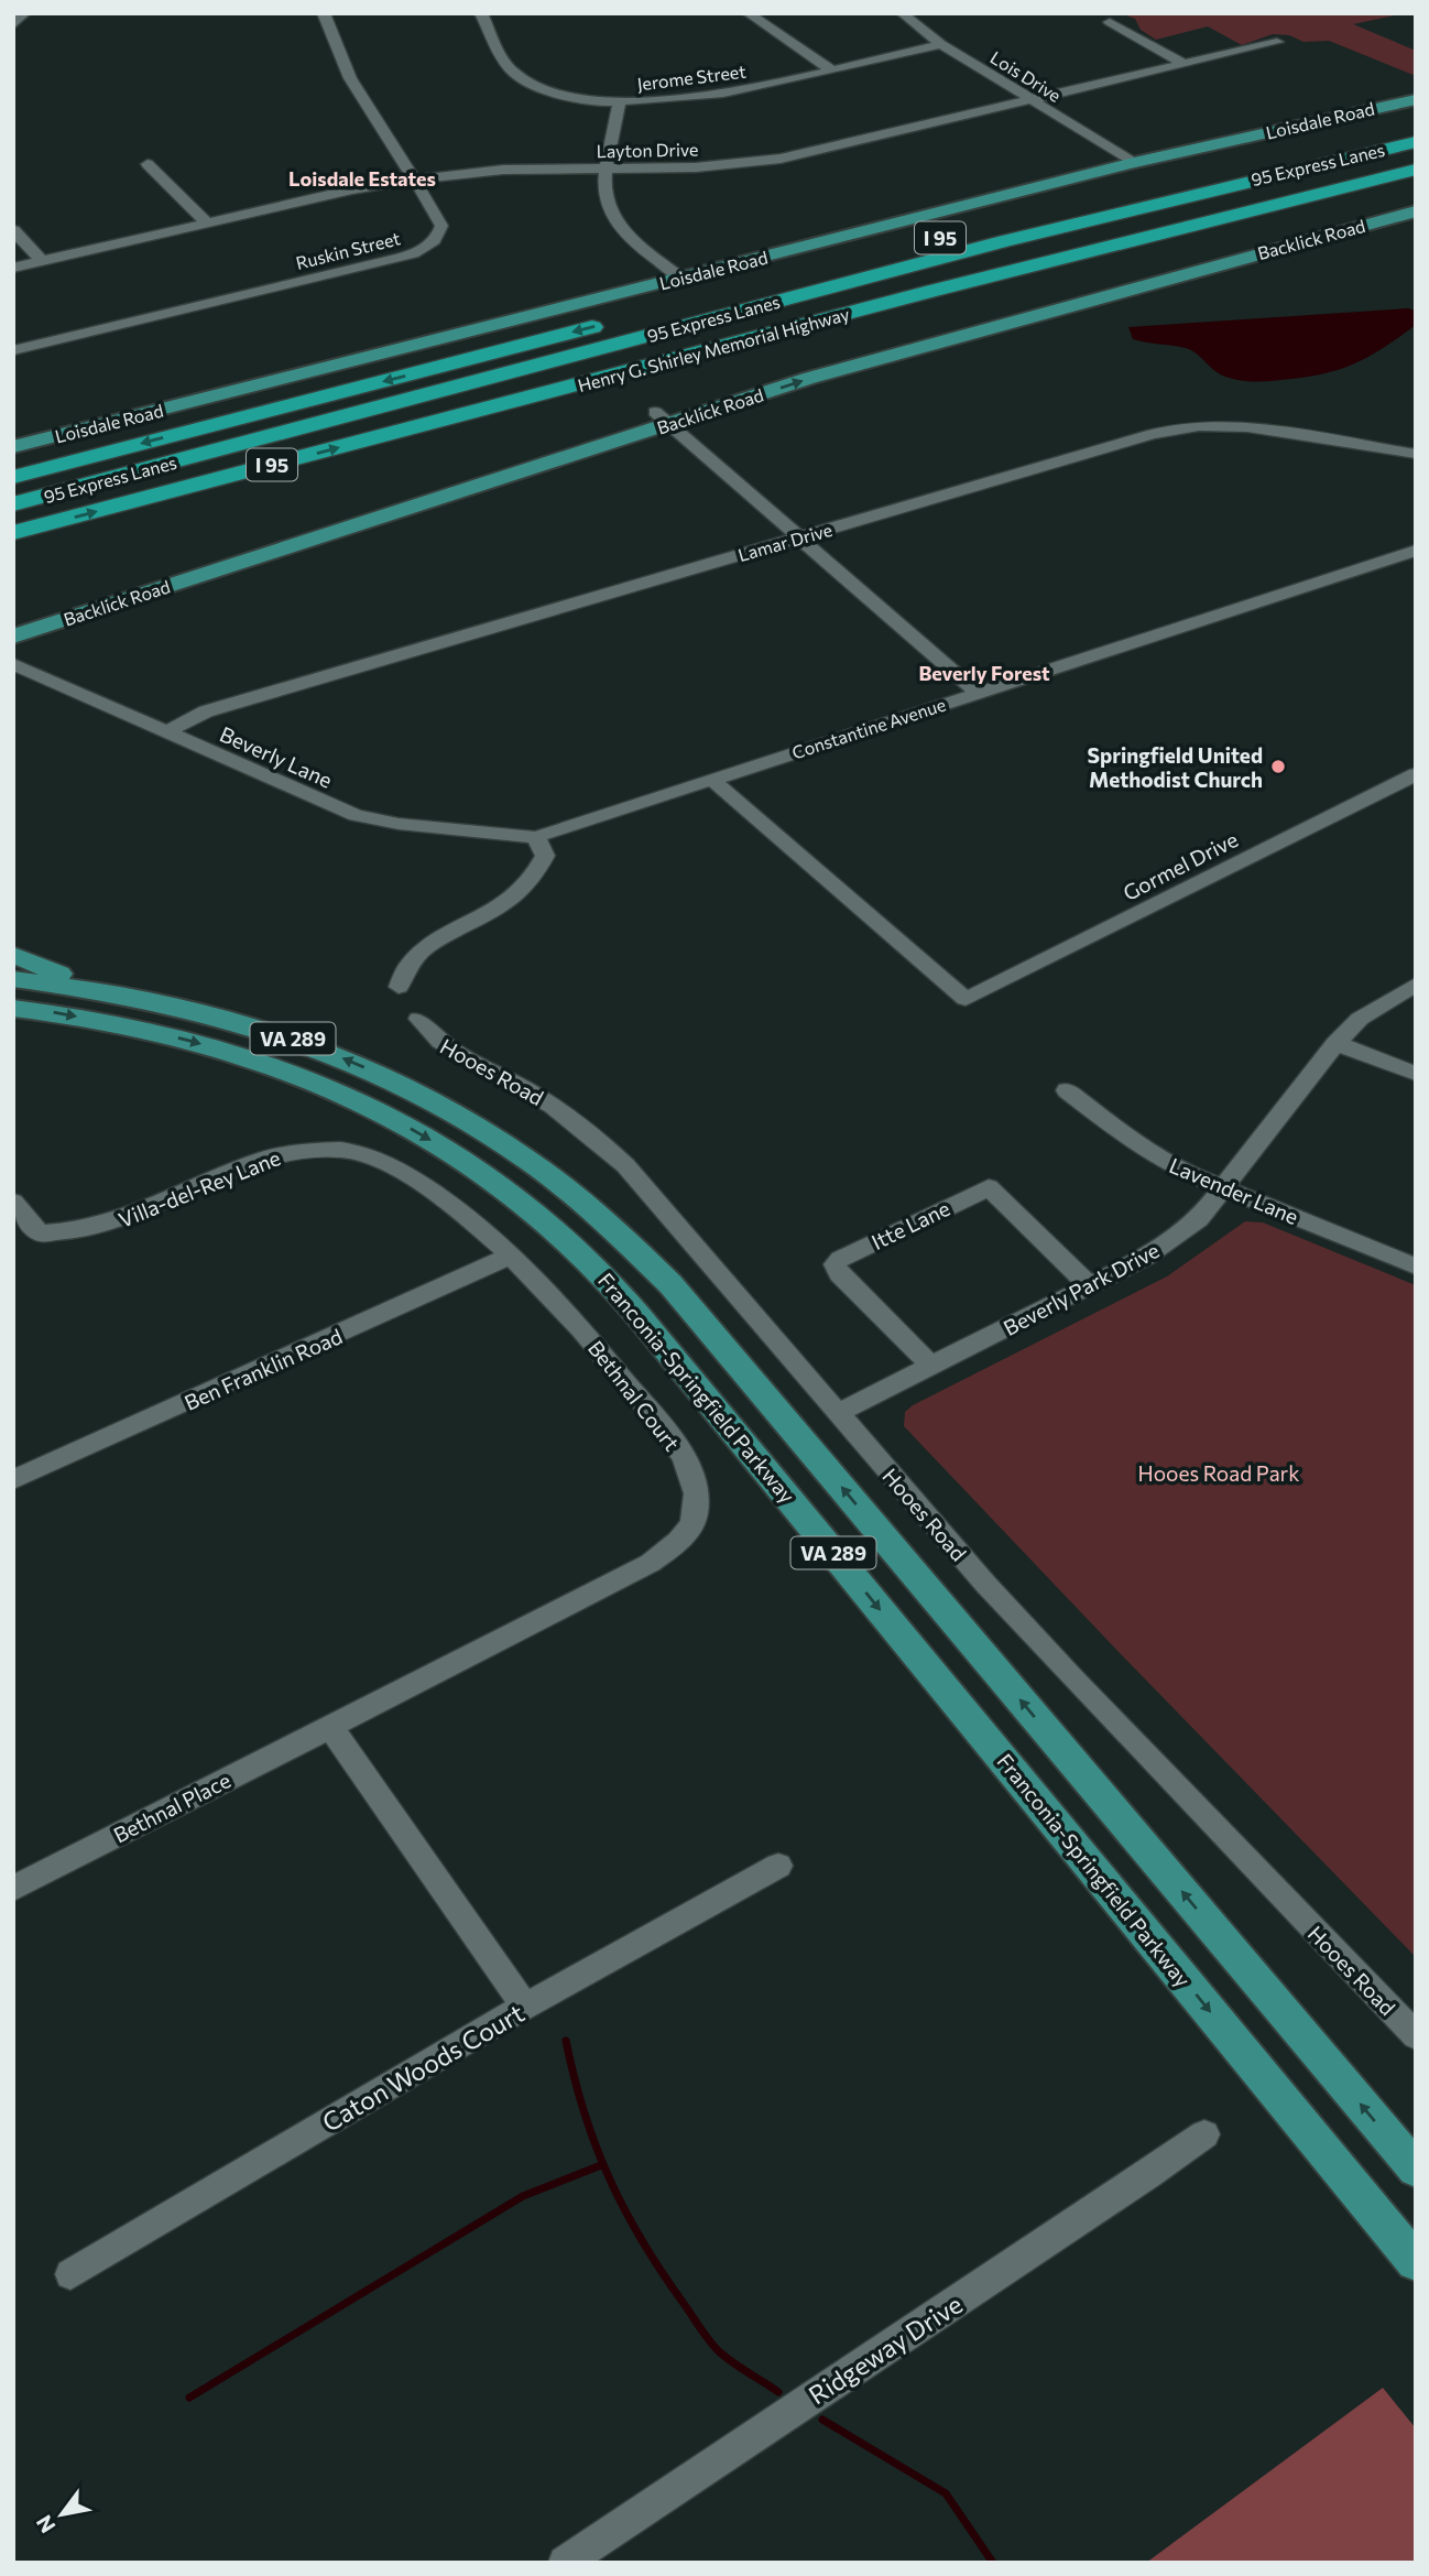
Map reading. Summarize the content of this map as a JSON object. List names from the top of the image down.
{
  "streets": {
    "highway": ["95 Express Lanes", "I 95", "Henry G. Shirley Memorial Highway"],
    "main road": [
      "Loisdale Road",
      "Backlick Road",
      "VA 289",
      "Franconia-Springfield Parkway"
    ],
    "street": [
      "Lois Drive",
      "Jerome Street",
      "Layton Drive",
      "Ruskin Street",
      "Lamar Drive",
      "Constantine Avenue",
      "Beverly Lane",
      "Gormel Drive",
      "Hooes Road",
      "Villa-del-Rey Lane",
      "Lavender Lane",
      "Itte Lane",
      "Beverly Park Drive",
      "Ben Franklin Road",
      "Bethnal Court",
      "Bethnal Place",
      "Caton Woods Court",
      "Ridgeway Drive"
    ]
  },
  "crossings": [
    ["Lois Drive", "Jerome Street"],
    ["Lois Drive", "Loisdale Road"],
    ["Lois Drive", "Layton Drive"],
    ["Layton Drive", "Ruskin Street"],
    ["Lamar Drive", "Beverly Lane"],
    ["Constantine Avenue", "Beverly Lane"],
    ["Constantine Avenue", "Gormel Drive"],
    ["Hooes Road", "Beverly Park Drive"],
    ["Villa-del-Rey Lane", "Ben Franklin Road"],
    ["Villa-del-Rey Lane", "Bethnal Court"],
    ["Lavender Lane", "Beverly Park Drive"],
    ["Itte Lane", "Beverly Park Drive"],
    ["Ben Franklin Road", "Bethnal Court"],
    ["Bethnal Court", "Bethnal Place"]
  ],
  "districts": ["Loisdale Estates", "Beverly Forest"],
  "parks": ["Hooes Road Park"],
  "places": ["Springfield United Methodist Church"],
  "north": "bottom left"
}
